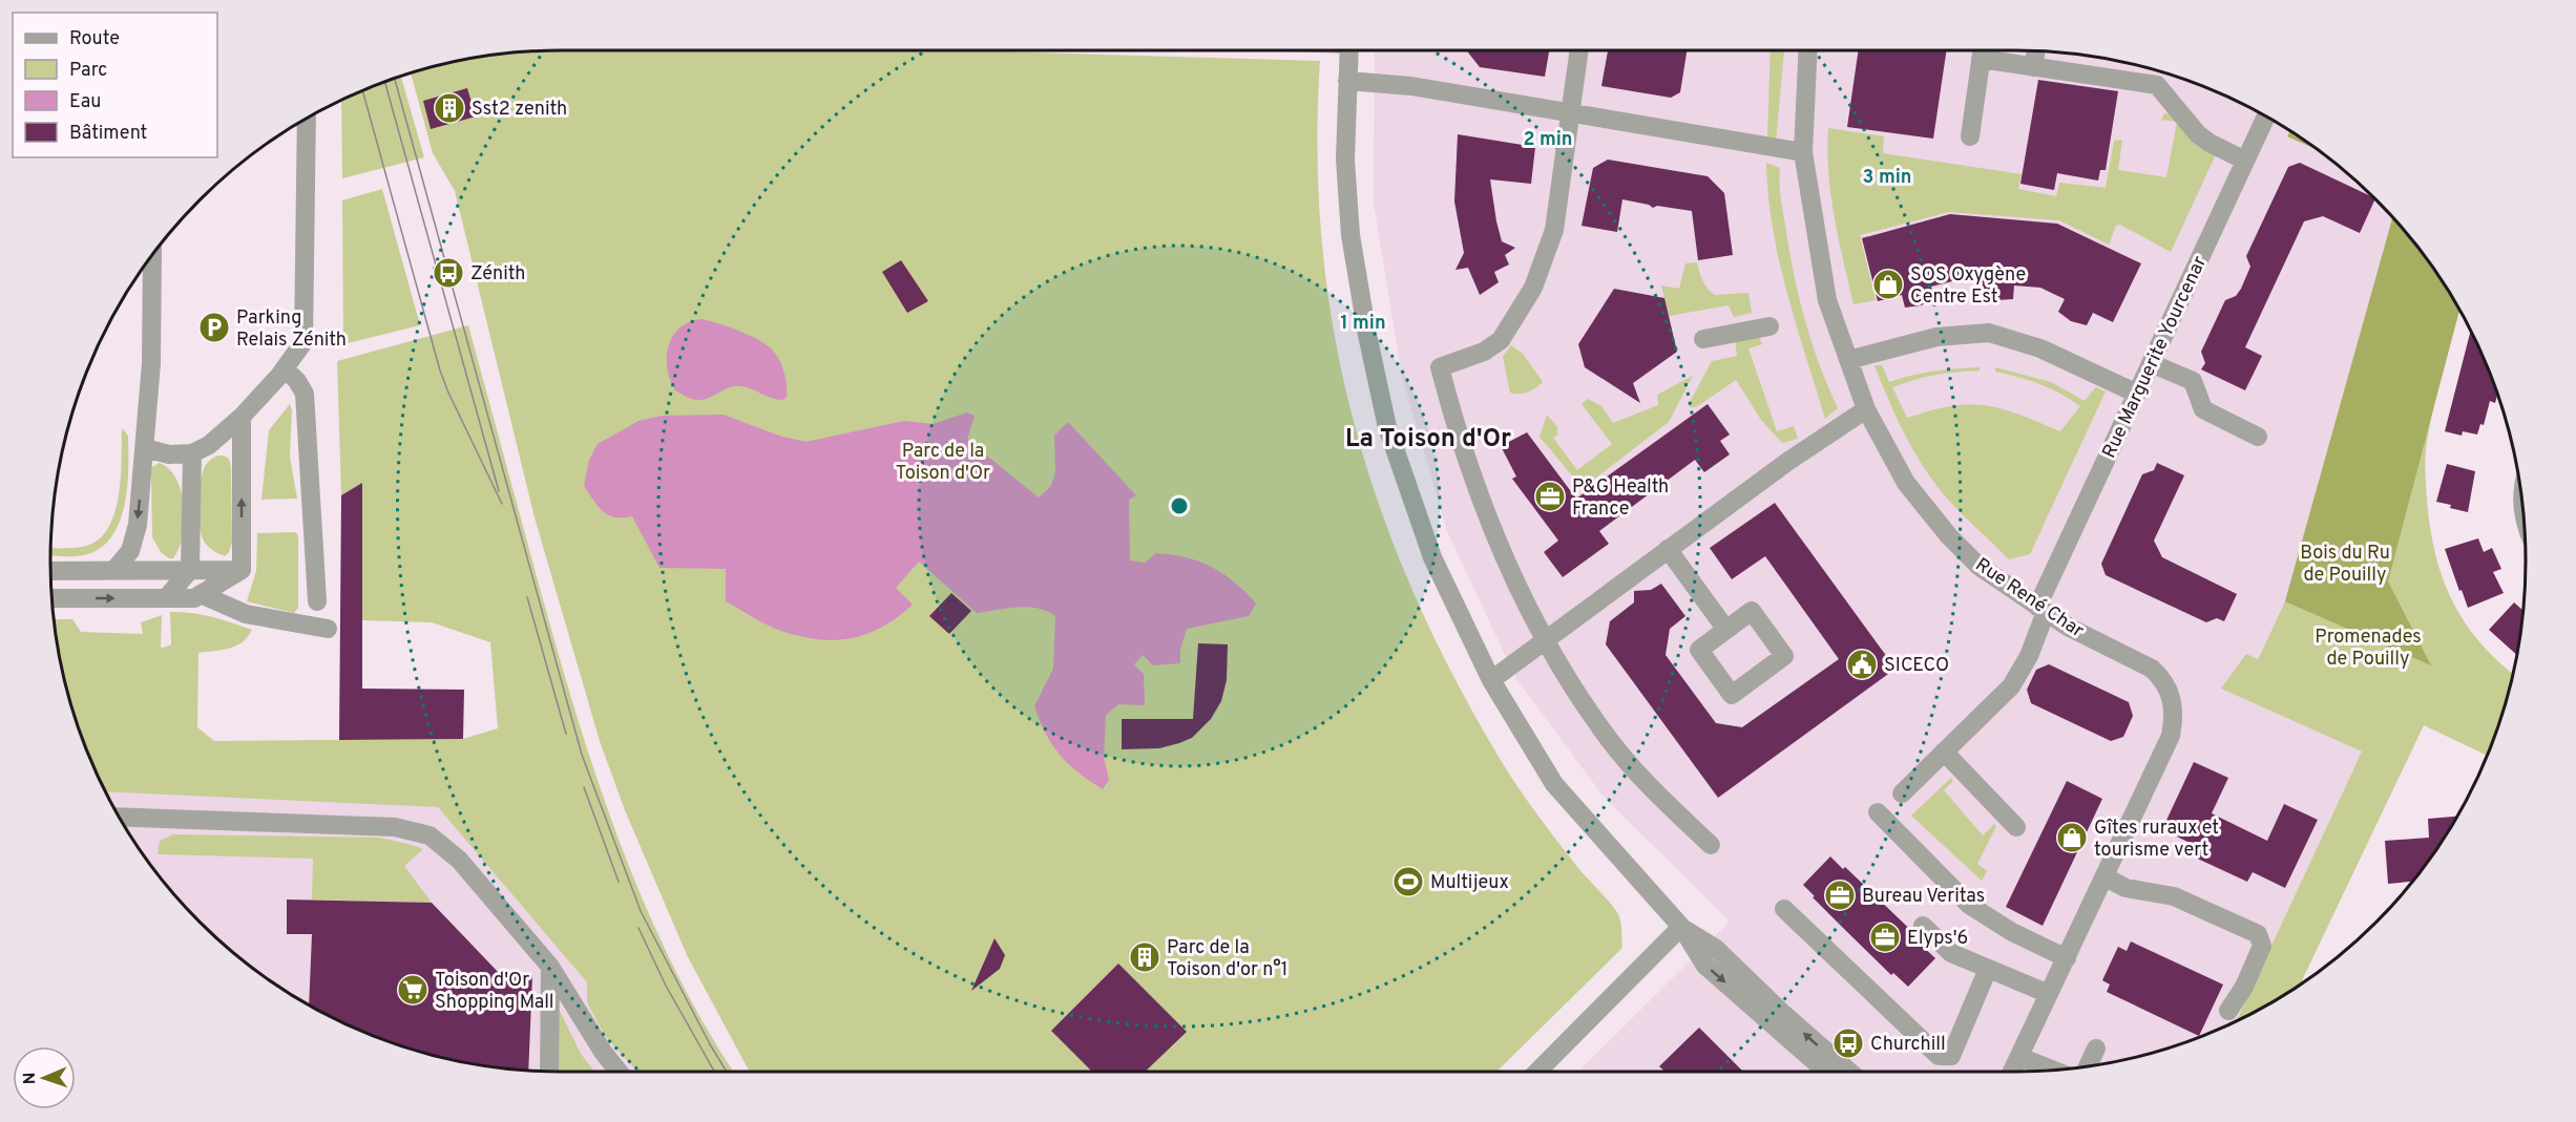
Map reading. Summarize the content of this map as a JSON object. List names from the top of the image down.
{
  "streets": {
    "street": ["Rue Marguerite Yourcenar", "Rue René Char"]
  },
  "crossings": [
    ["Rue Marguerite Yourcenar", "Rue René Char"]
  ],
  "districts": ["La Toison d'Or"],
  "parks": ["Parc de la Toison d'Or", "Bois du Ru de Pouilly", "Promenades de Pouilly"],
  "places": {
    "building": ["Sst2 zenith", "Parc de la Toison d'or n°1"],
    "bus stop": ["Zénith", "Churchill"],
    "shop": ["SOS Oxygène Centre Est", "Gîtes ruraux et tourisme vert"],
    "parking": ["Parking Relais Zénith"],
    "office": ["P&G Health France", "Bureau Veritas", "Elyps'6"],
    "public building": ["SICECO"],
    "sports": ["Multijeux"],
    "supermarket": ["Toison d'Or Shopping Mall"]
  },
  "legend": [
    "Route",
    "Parc",
    "Eau",
    "Bâtiment"
  ],
  "north": "left",
  "rings": ["2 min", "3 min", "1 min"]
}
